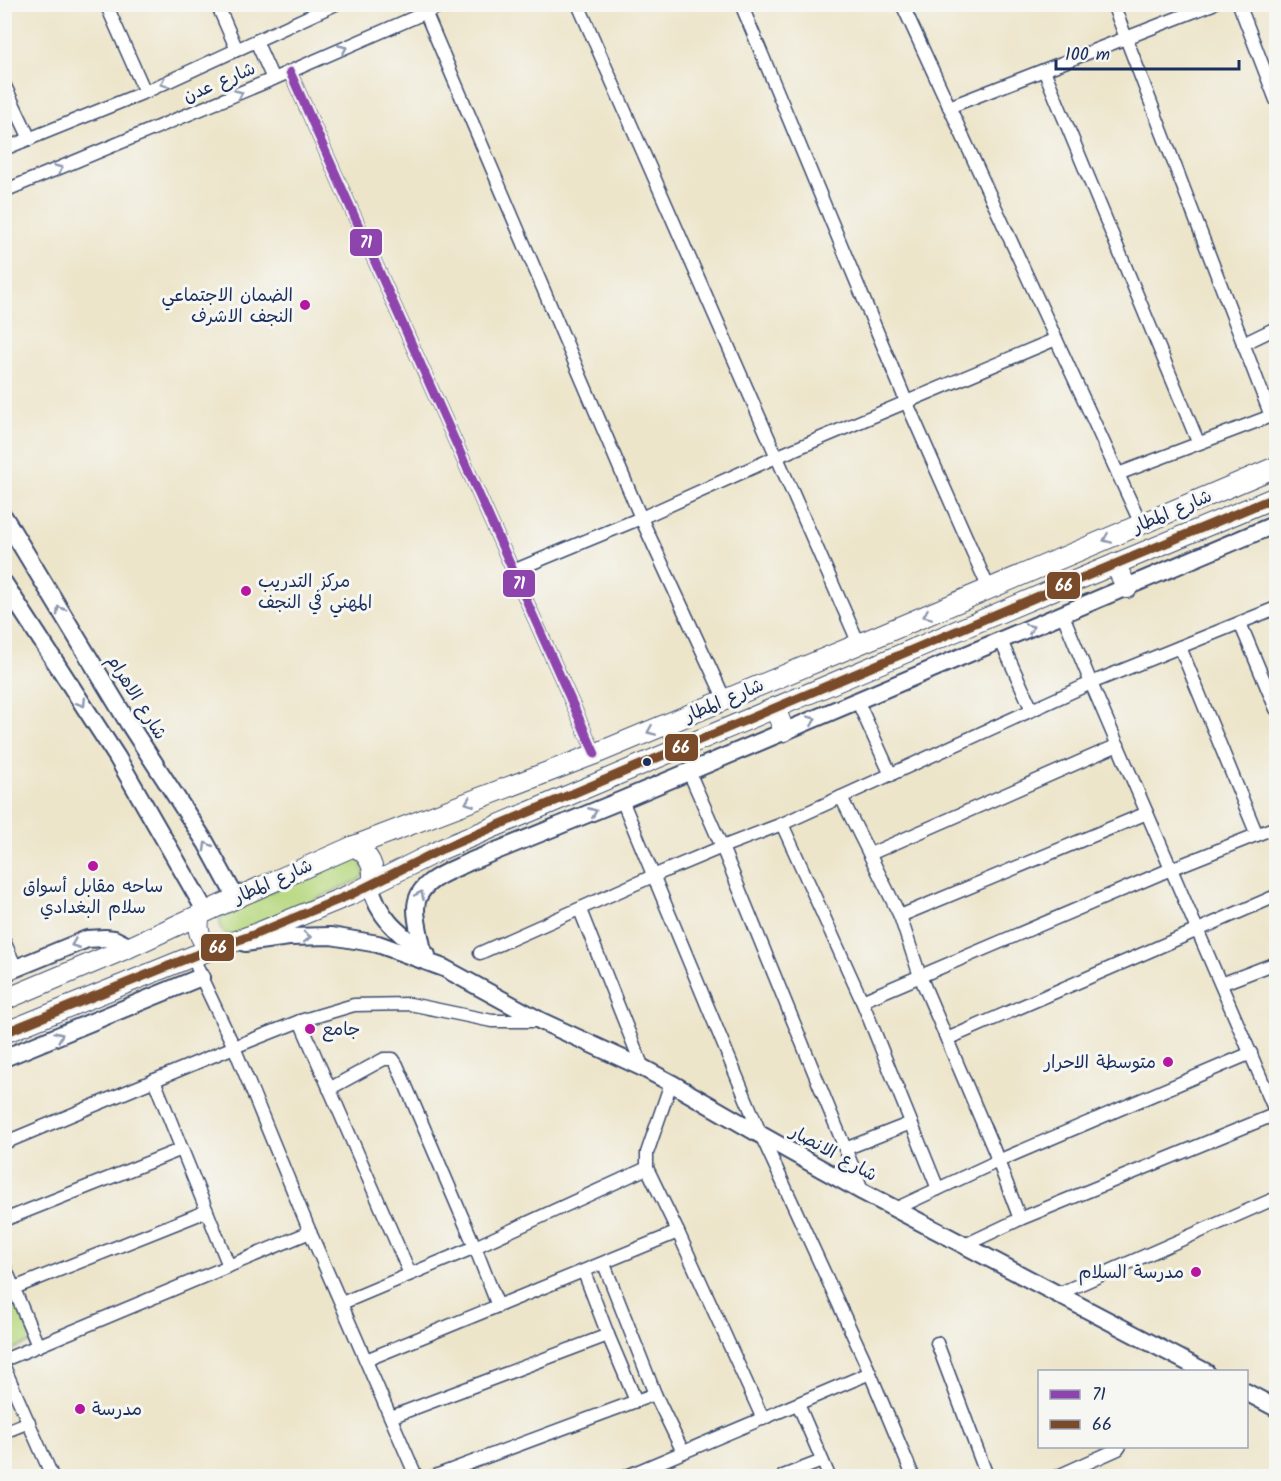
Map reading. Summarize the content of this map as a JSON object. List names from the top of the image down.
{
  "streets": {
    "main road": ["شارع المطار"],
    "street": ["شارع عدن", "شارع الاهرام", "شارع الانصار"]
  },
  "crossings": [
    ["شارع المطار", "شارع الاهرام"],
    ["شارع المطار", "شارع الانصار"]
  ],
  "places": [
    "الضمان الاجتماعي النجف الاشرف",
    "مركز التدريب المهني في النجف",
    "ساحه مقابل أسواق سلام البغدادي",
    "جامع",
    "متوسطة الاحرار",
    "مدرسة السلام",
    "مدرسة"
  ],
  "lines": ["transit line 71", "transit line 66"],
  "legend": ["71", "66"],
  "scale_bar": "100 m"
}
